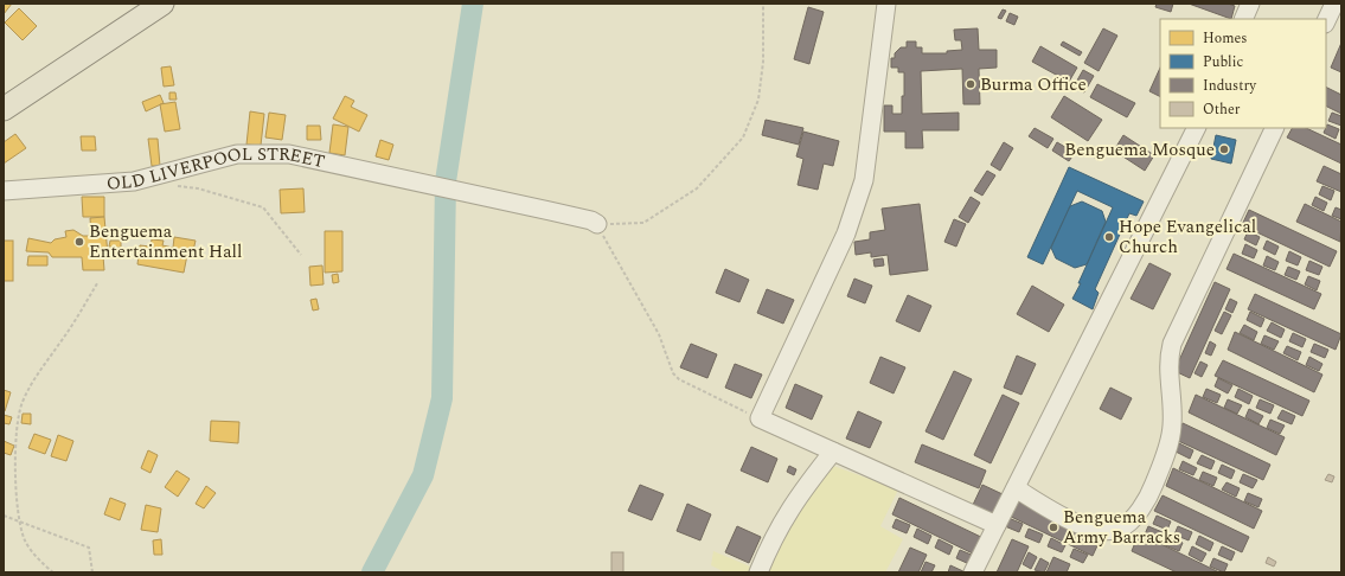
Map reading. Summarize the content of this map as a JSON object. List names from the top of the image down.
{
  "streets": {
    "street": ["OLD LIVERPOOL STREET"]
  },
  "places": [
    "Burma Office",
    "Benguema Mosque",
    "Hope Evangelical Church",
    "Benguema Entertainment Hall",
    "Benguema Army Barracks"
  ],
  "legend": [
    "Homes",
    "Public",
    "Industry",
    "Other"
  ]
}
